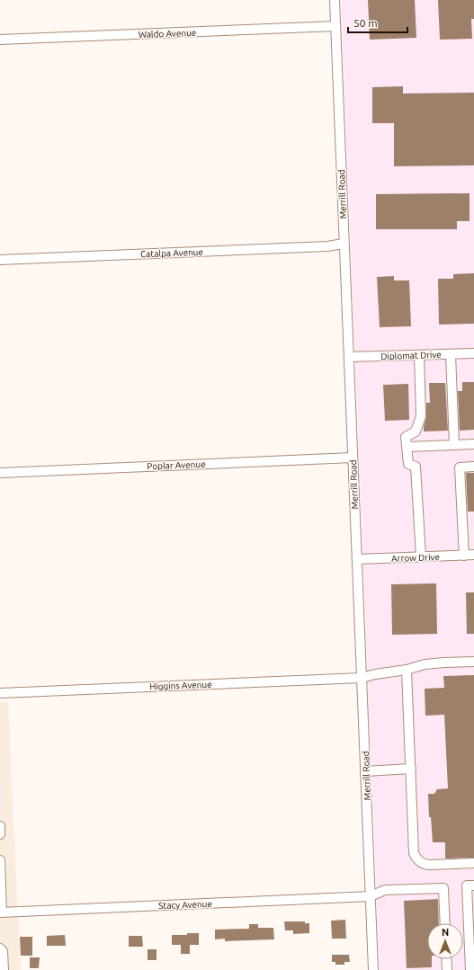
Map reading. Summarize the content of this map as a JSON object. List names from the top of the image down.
{
  "streets": {
    "street": [
      "Waldo Avenue",
      "Merrill Road",
      "Catalpa Avenue",
      "Diplomat Drive",
      "Poplar Avenue",
      "Arrow Drive",
      "Higgins Avenue",
      "Stacy Avenue"
    ]
  },
  "crossings": [
    ["Waldo Avenue", "Merrill Road"],
    ["Merrill Road", "Catalpa Avenue"],
    ["Merrill Road", "Diplomat Drive"],
    ["Merrill Road", "Poplar Avenue"],
    ["Merrill Road", "Arrow Drive"],
    ["Merrill Road", "Higgins Avenue"],
    ["Merrill Road", "Stacy Avenue"]
  ],
  "scale_bar": "50 m",
  "north": "top"
}
